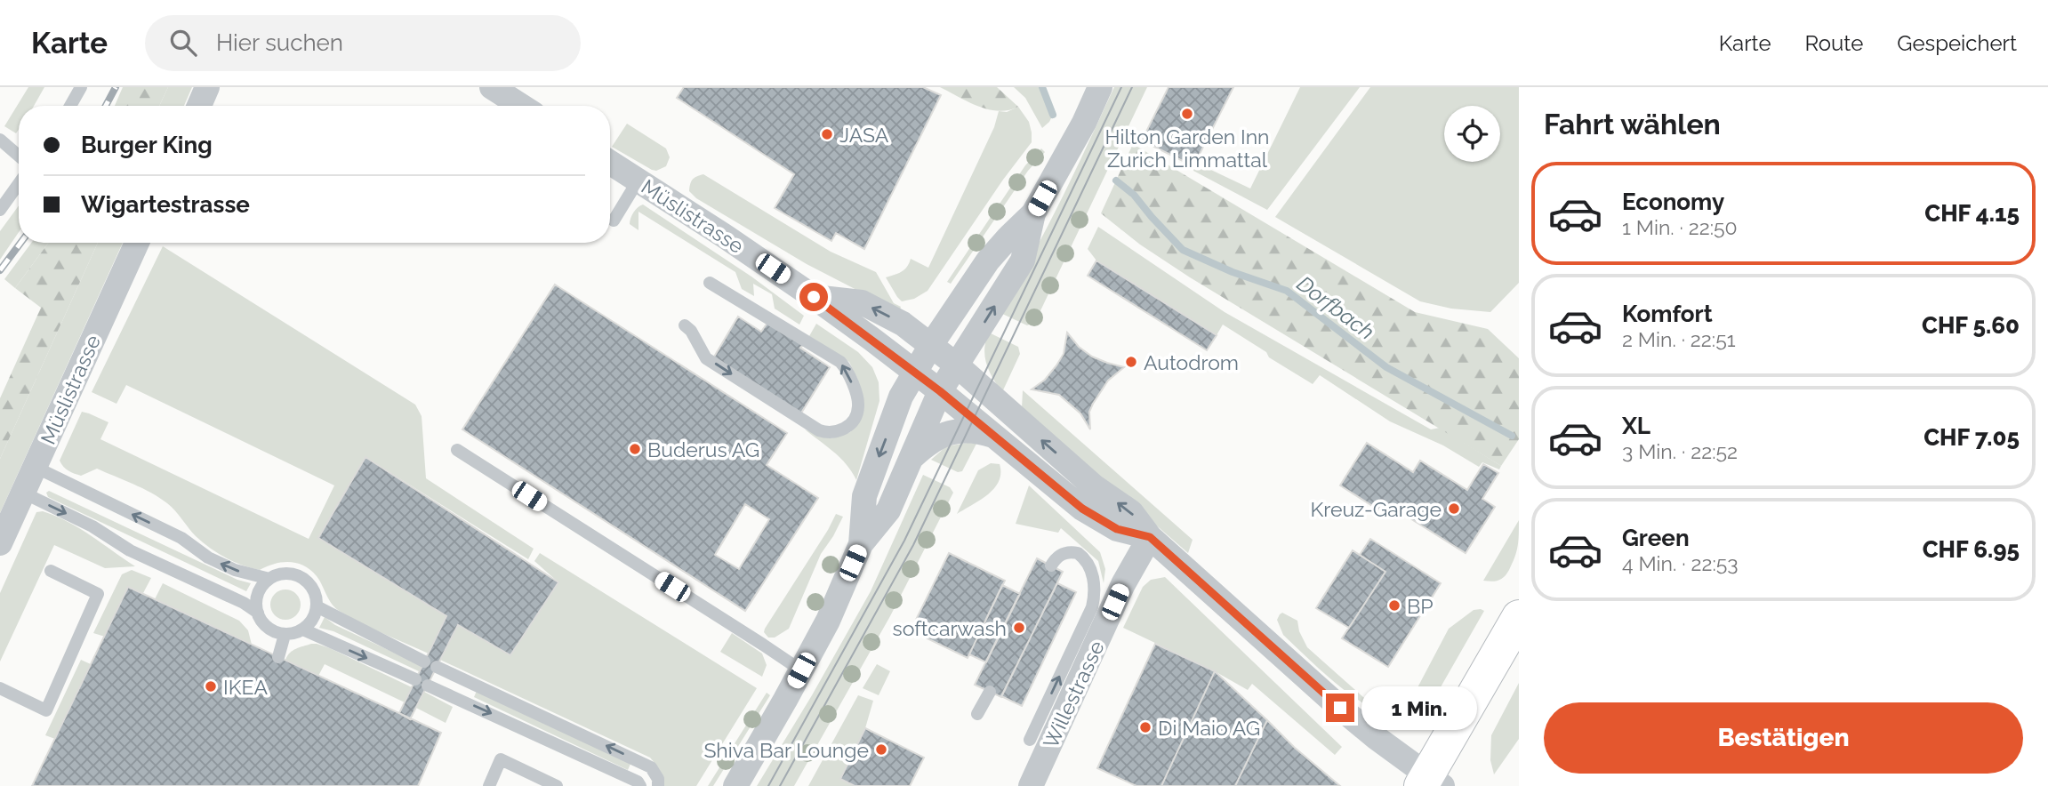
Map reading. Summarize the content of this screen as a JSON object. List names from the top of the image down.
{
  "streets": {
    "street": ["Müslistrasse", "Willestrasse"]
  },
  "water": ["Dorfbach"],
  "places": [
    "Hilton Garden Inn Zurich Limmattal",
    "JASA",
    "Autodrom",
    "Buderus AG",
    "Kreuz-Garage",
    "BP",
    "softcarwash",
    "IKEA",
    "Di Maio AG",
    "Shiva Bar Lounge"
  ],
  "page": {
    "header": "Karte",
    "search": "Hier suchen",
    "nav": ["Karte", "Route", "Gespeichert"],
    "heading": "Fahrt wählen",
    "banner": ["Burger King", "Wigartestrasse"],
    "list": [
      {
        "name": "Economy",
        "note": "1 Min. · 22:50",
        "value": "CHF 4.15"
      },
      {
        "name": "Komfort",
        "note": "2 Min. · 22:51",
        "value": "CHF 5.60"
      },
      {
        "name": "XL",
        "note": "3 Min. · 22:52",
        "value": "CHF 7.05"
      },
      {
        "name": "Green",
        "note": "4 Min. · 22:53",
        "value": "CHF 6.95"
      }
    ],
    "bubble": "1 Min.",
    "buttons": "Bestätigen"
  }
}
